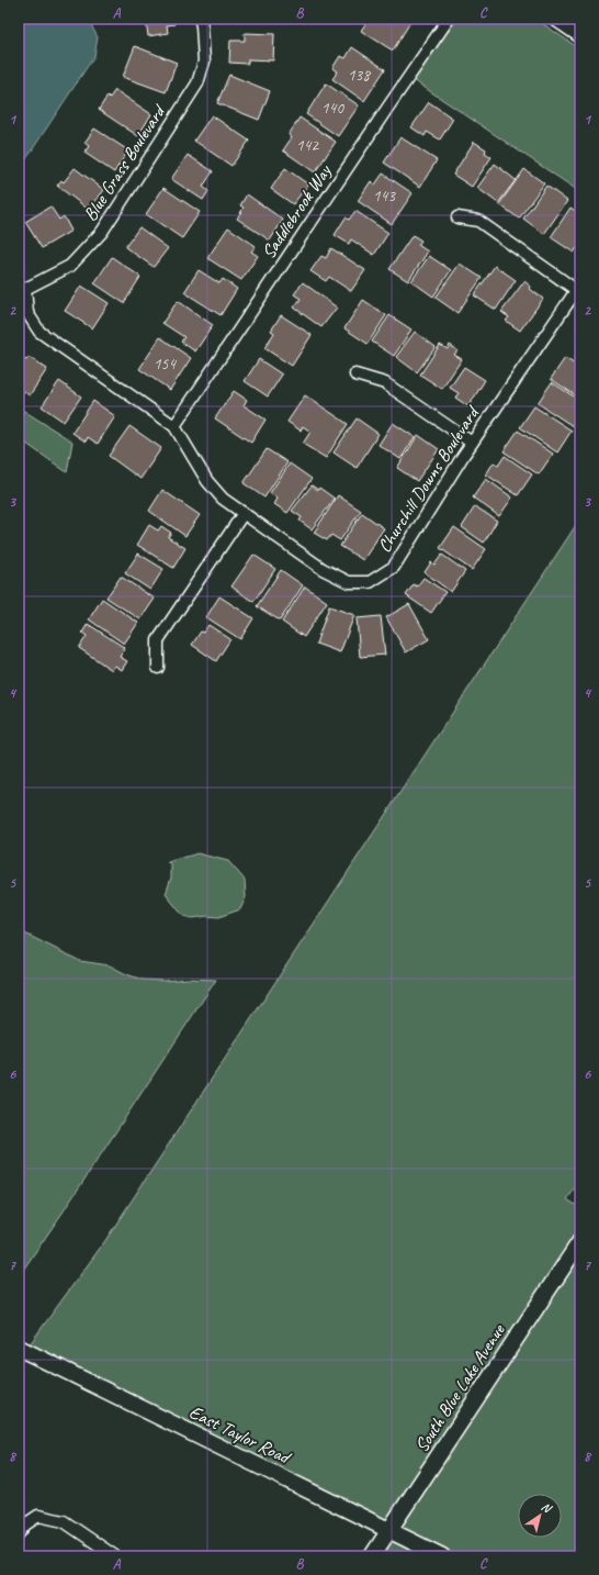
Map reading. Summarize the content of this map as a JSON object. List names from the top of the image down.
{
  "streets": {
    "main road": ["South Blue Lake Avenue", "East Taylor Road"],
    "street": ["Blue Grass Boulevard", "Saddlebrook Way", "Churchill Downs Boulevard"]
  },
  "crossings": [
    ["Blue Grass Boulevard", "Churchill Downs Boulevard"],
    ["Saddlebrook Way", "Churchill Downs Boulevard"],
    ["South Blue Lake Avenue", "East Taylor Road"]
  ],
  "house_numbers": [
    "138",
    "140",
    "142",
    "143",
    "154"
  ],
  "north": "top right",
  "grid": {
    "columns": ["A", "B", "C"],
    "rows": [
      "1",
      "2",
      "3",
      "4",
      "5",
      "6",
      "7",
      "8"
    ]
  }
}
